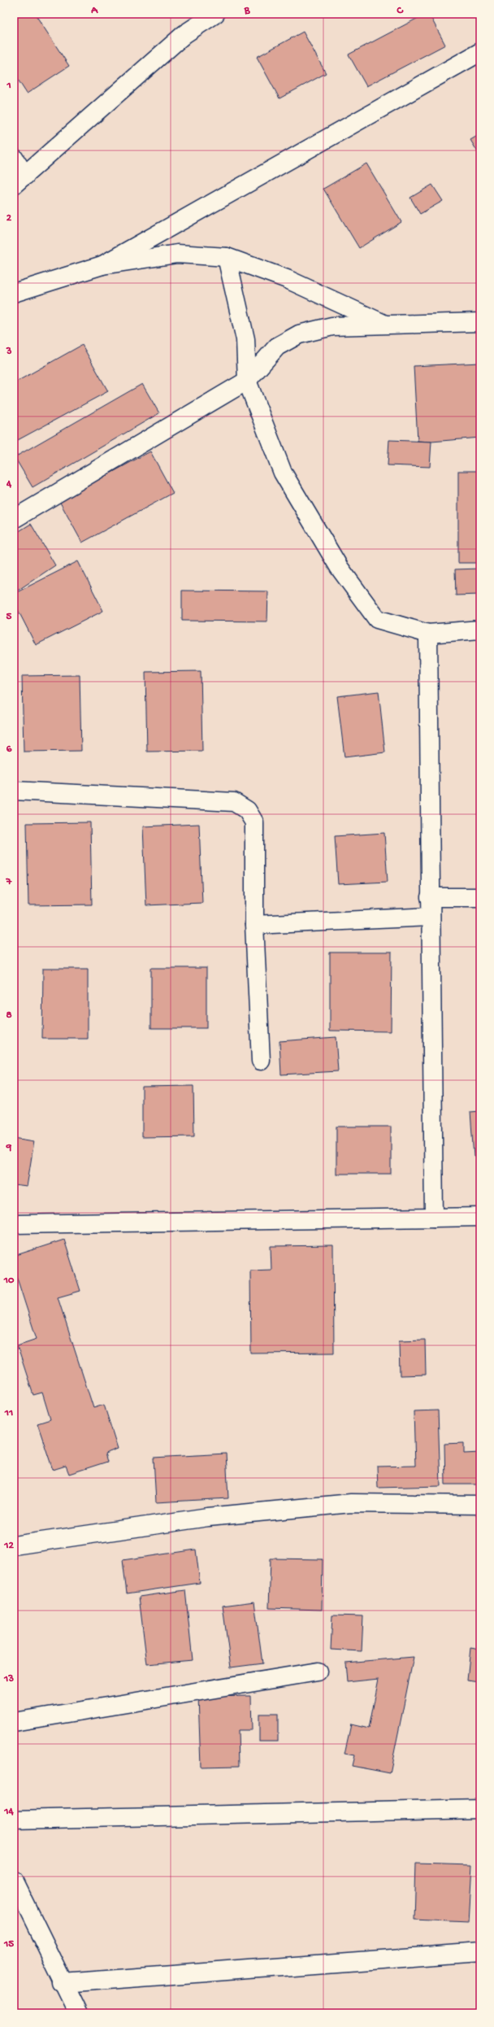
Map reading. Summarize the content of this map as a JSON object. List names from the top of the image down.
{
  "grid": {
    "columns": ["A", "B", "C"],
    "rows": [
      "1",
      "2",
      "3",
      "4",
      "5",
      "6",
      "7",
      "8",
      "9",
      "10",
      "11",
      "12",
      "13",
      "14",
      "15"
    ]
  }
}
